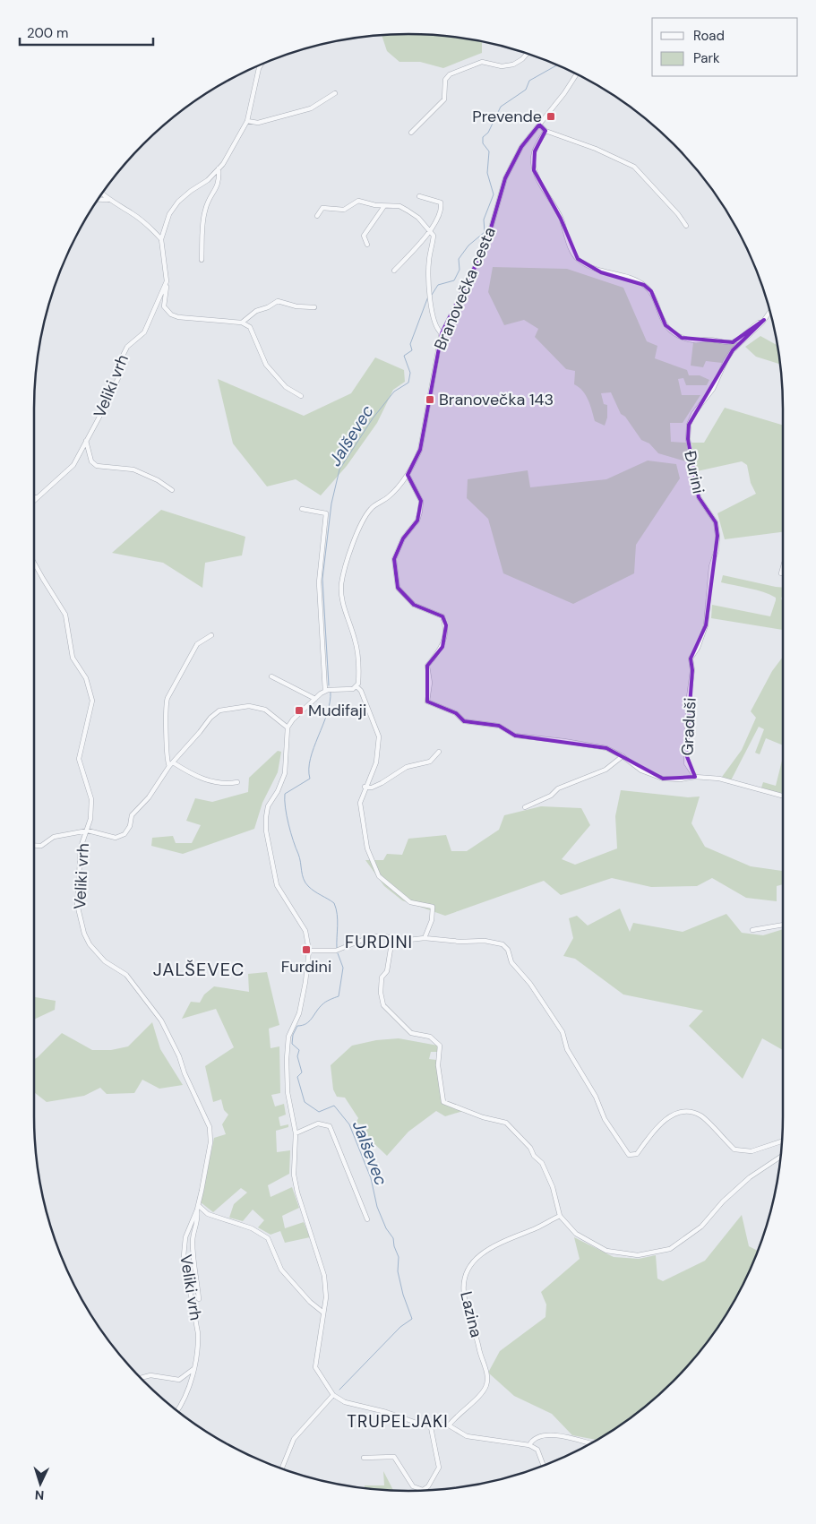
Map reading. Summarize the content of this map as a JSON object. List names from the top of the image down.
{
  "streets": {
    "street": [
      "Branovečka cesta",
      "Veliki vrh",
      "Đurini",
      "Graduši",
      "Lazina"
    ]
  },
  "crossings": [
    ["Đurini", "Graduši"]
  ],
  "districts": ["FURDINI", "JALŠEVEC", "TRUPELJAKI"],
  "water": ["Jalševec"],
  "places": {
    "transit": [
      "Prevende",
      "Branovečka 143",
      "Mudifaji",
      "Furdini"
    ]
  },
  "legend": ["Road", "Park"],
  "scale_bar": "200 m",
  "north": "bottom"
}
